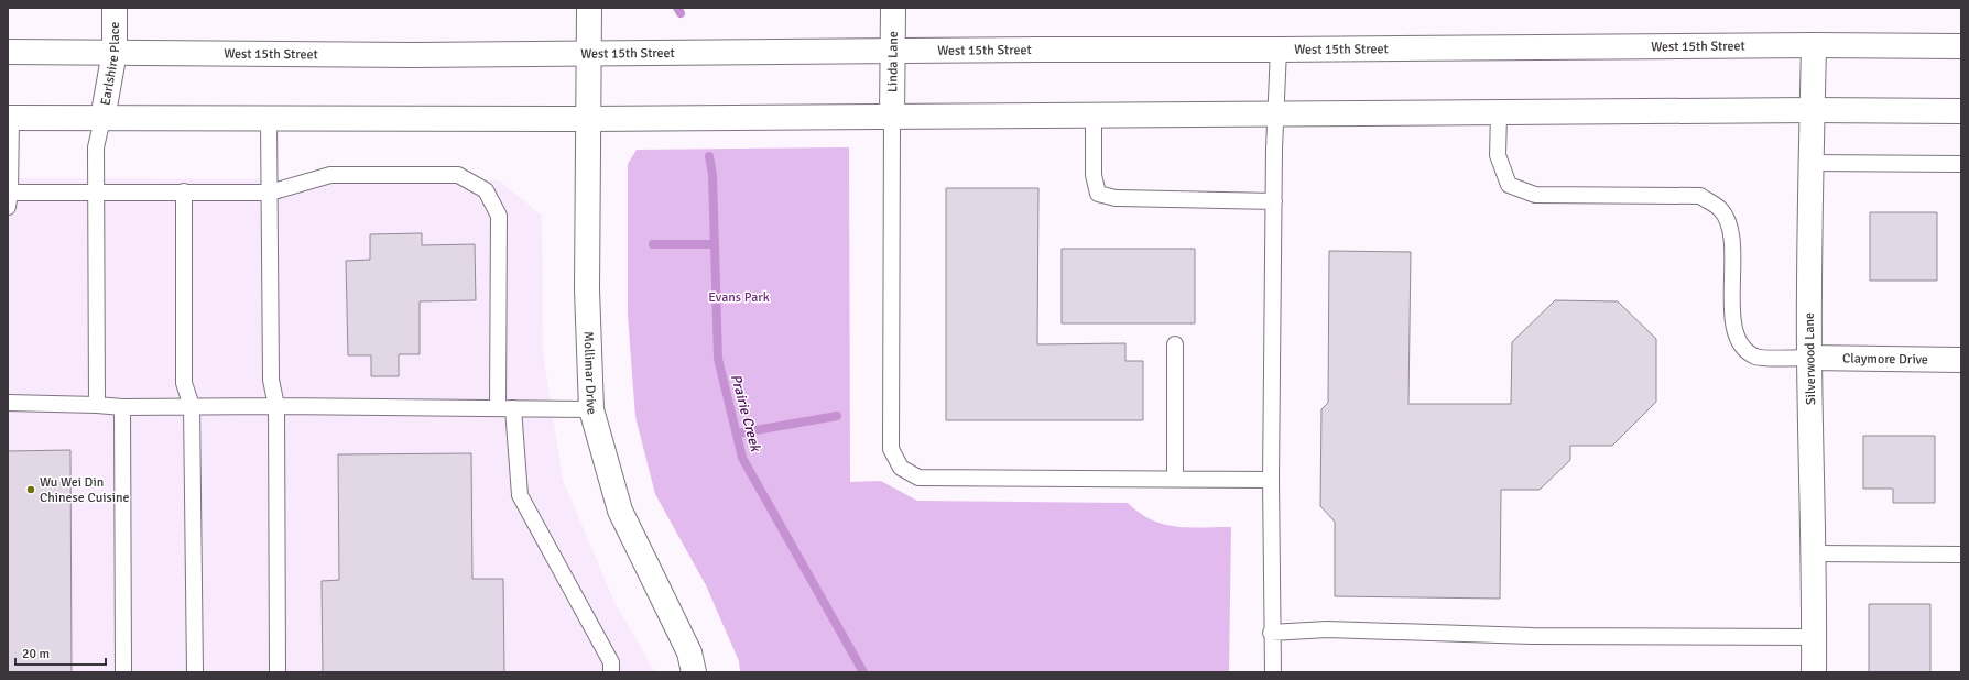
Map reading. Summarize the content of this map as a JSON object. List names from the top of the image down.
{
  "streets": {
    "main road": [
      "West 15th Street",
      "Linda Lane",
      "Earlshire Place",
      "Silverwood Lane",
      "Claymore Drive",
      "Mollimar Drive"
    ]
  },
  "crossings": [
    ["West 15th Street", "Linda Lane"],
    ["West 15th Street", "Earlshire Place"],
    ["West 15th Street", "Silverwood Lane"],
    ["West 15th Street", "Mollimar Drive"],
    ["Silverwood Lane", "Claymore Drive"]
  ],
  "water": ["Prairie Creek"],
  "parks": ["Evans Park"],
  "places": ["Wu Wei Din Chinese Cuisine"],
  "scale_bar": "20 m"
}
